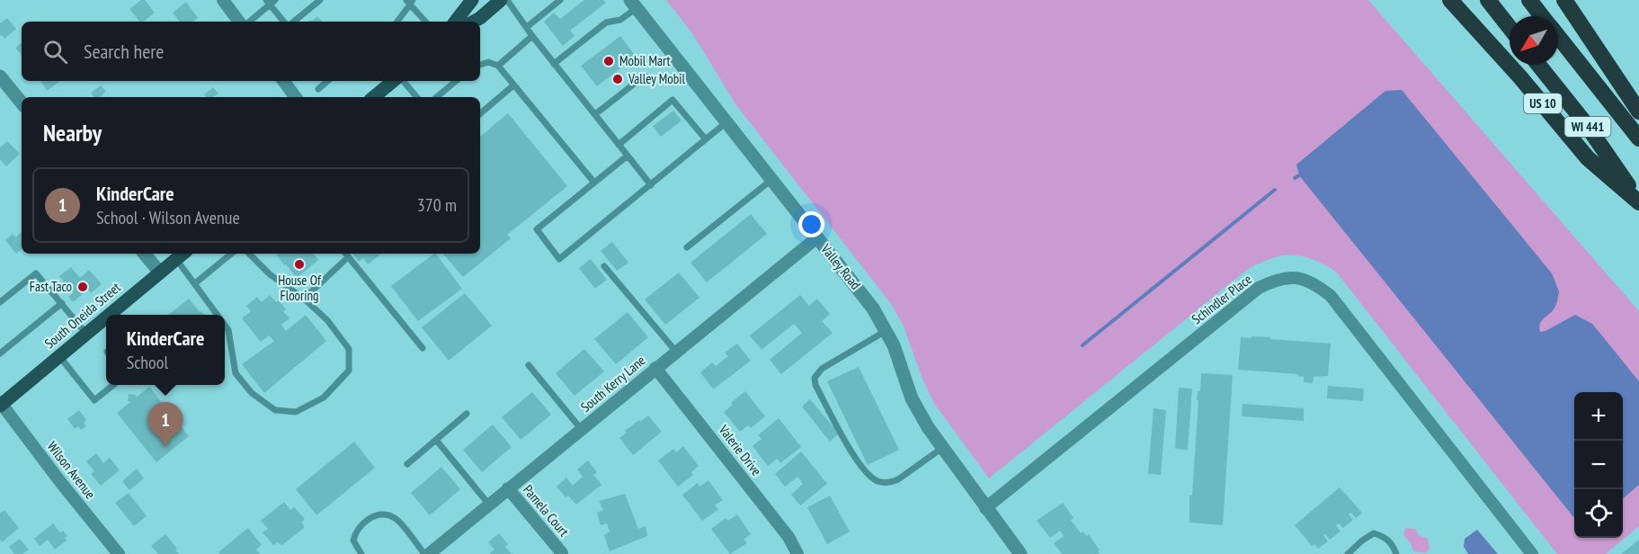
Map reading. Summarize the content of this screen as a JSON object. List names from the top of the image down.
{
  "streets": {
    "highway": ["US 10", "WI 441"],
    "main road": ["South Oneida Street"],
    "street": [
      "Valley Road",
      "Schindler Place",
      "South Kerry Lane",
      "Valerie Drive",
      "Wilson Avenue",
      "Pamela Court"
    ]
  },
  "crossings": [
    ["US 10", "WI 441"],
    ["Valley Road", "Schindler Place"],
    ["Valley Road", "South Kerry Lane"],
    ["South Oneida Street", "Wilson Avenue"],
    ["South Kerry Lane", "Valerie Drive"],
    ["South Kerry Lane", "Pamela Court"]
  ],
  "places": [
    "Mobil Mart",
    "Valley Mobil",
    "House Of Flooring",
    "Fast Taco"
  ],
  "north": "bottom left",
  "page": {
    "search": "Search here",
    "heading": "Nearby",
    "list": [
      {
        "mark": "1",
        "name": "KinderCare",
        "note": "School · Wilson Avenue",
        "value": "370 m"
      }
    ],
    "popup": ["KinderCare", "School"],
    "map_buttons": ["+", "−"],
    "pins": "1"
  }
}
